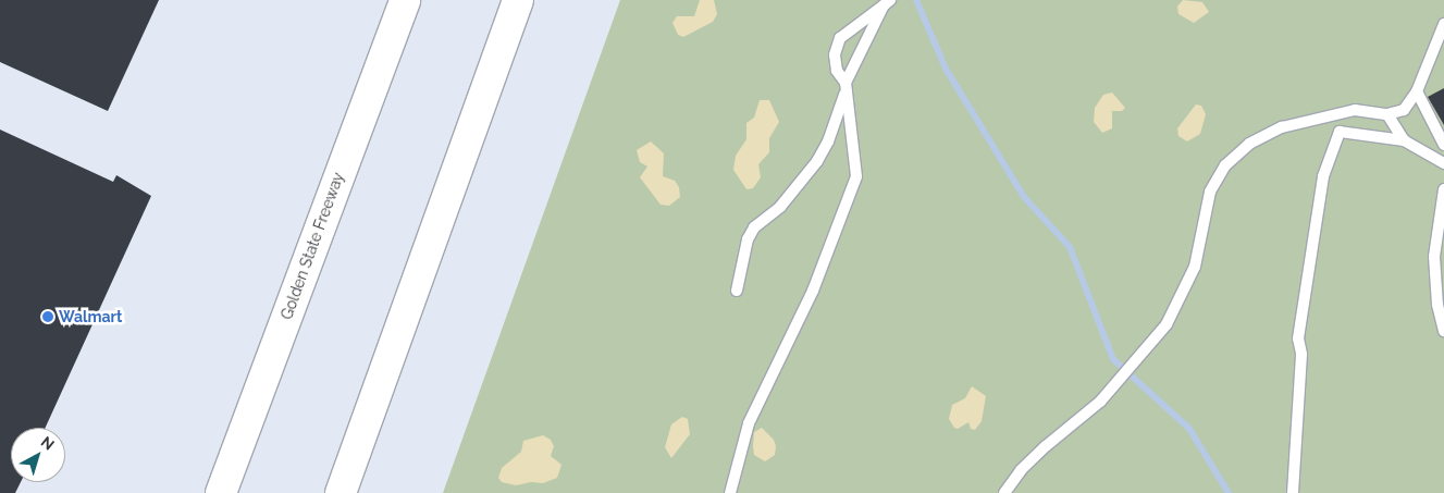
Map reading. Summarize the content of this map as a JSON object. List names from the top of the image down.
{
  "streets": {
    "highway": ["Golden State Freeway"]
  },
  "places": ["Walmart"],
  "north": "top right"
}
